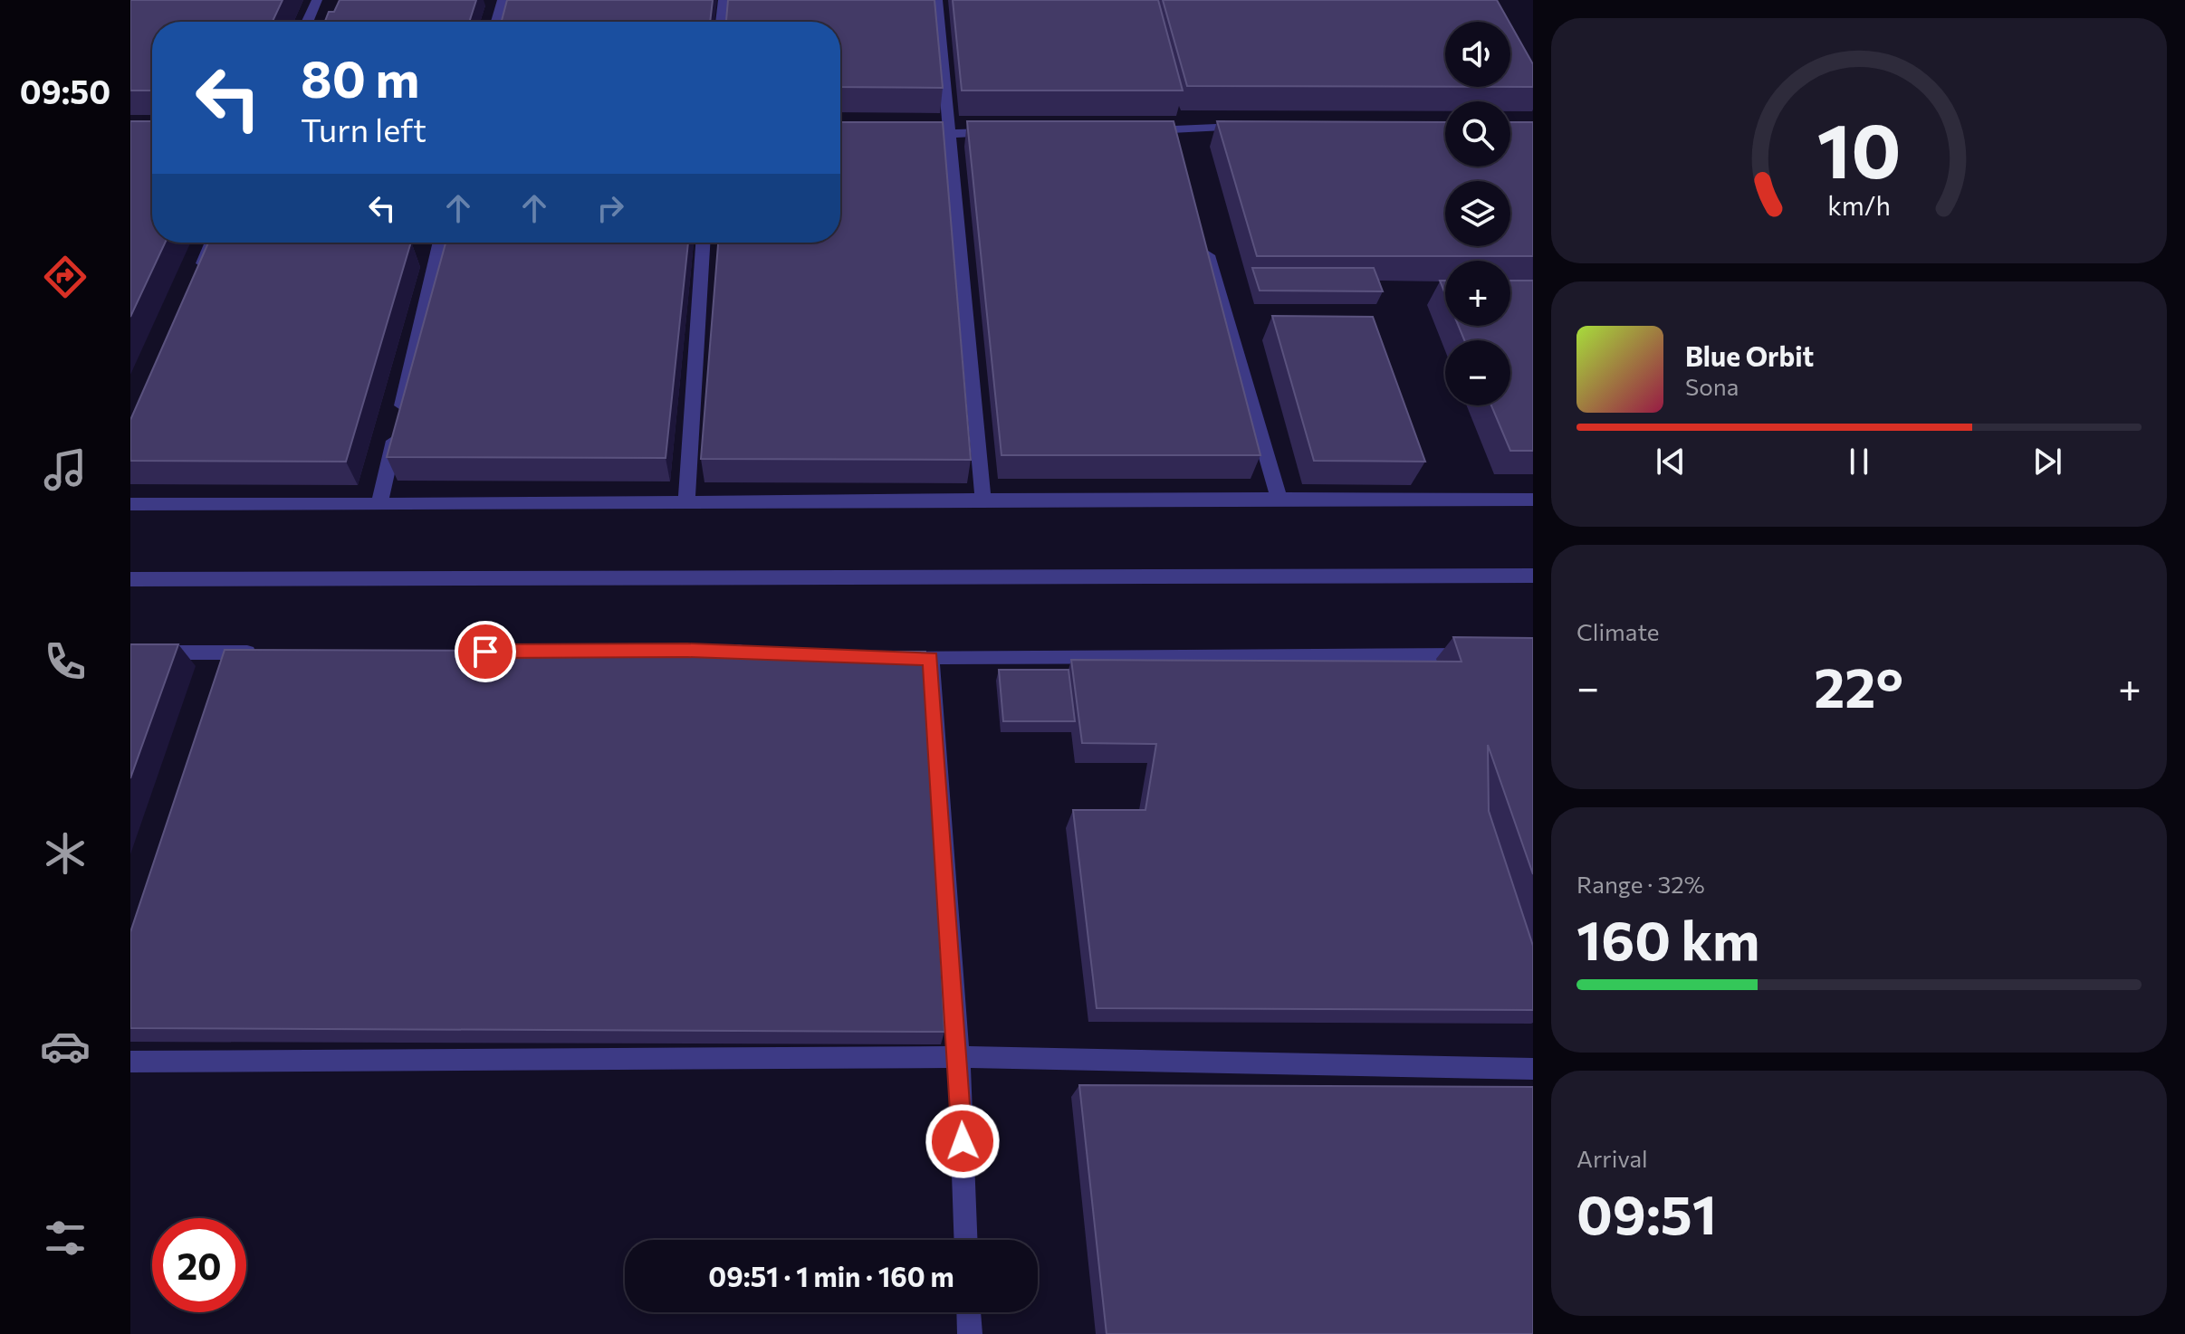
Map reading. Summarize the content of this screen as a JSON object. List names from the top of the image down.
{
  "page": {
    "tabs": "09:50",
    "map_buttons": ["+", "−"],
    "turn": ["80 m", "Turn left"],
    "song": ["Blue Orbit", "Sona"],
    "tile": [
      "Climate",
      ["Range · 32%", "160 km"],
      ["Arrival", "09:51"]
    ],
    "heat": ["−", "22°", "+"],
    "limit": "20",
    "trip": "09:51 · 1 min · 160 m",
    "gauge": ["10", "km/h"]
  }
}
